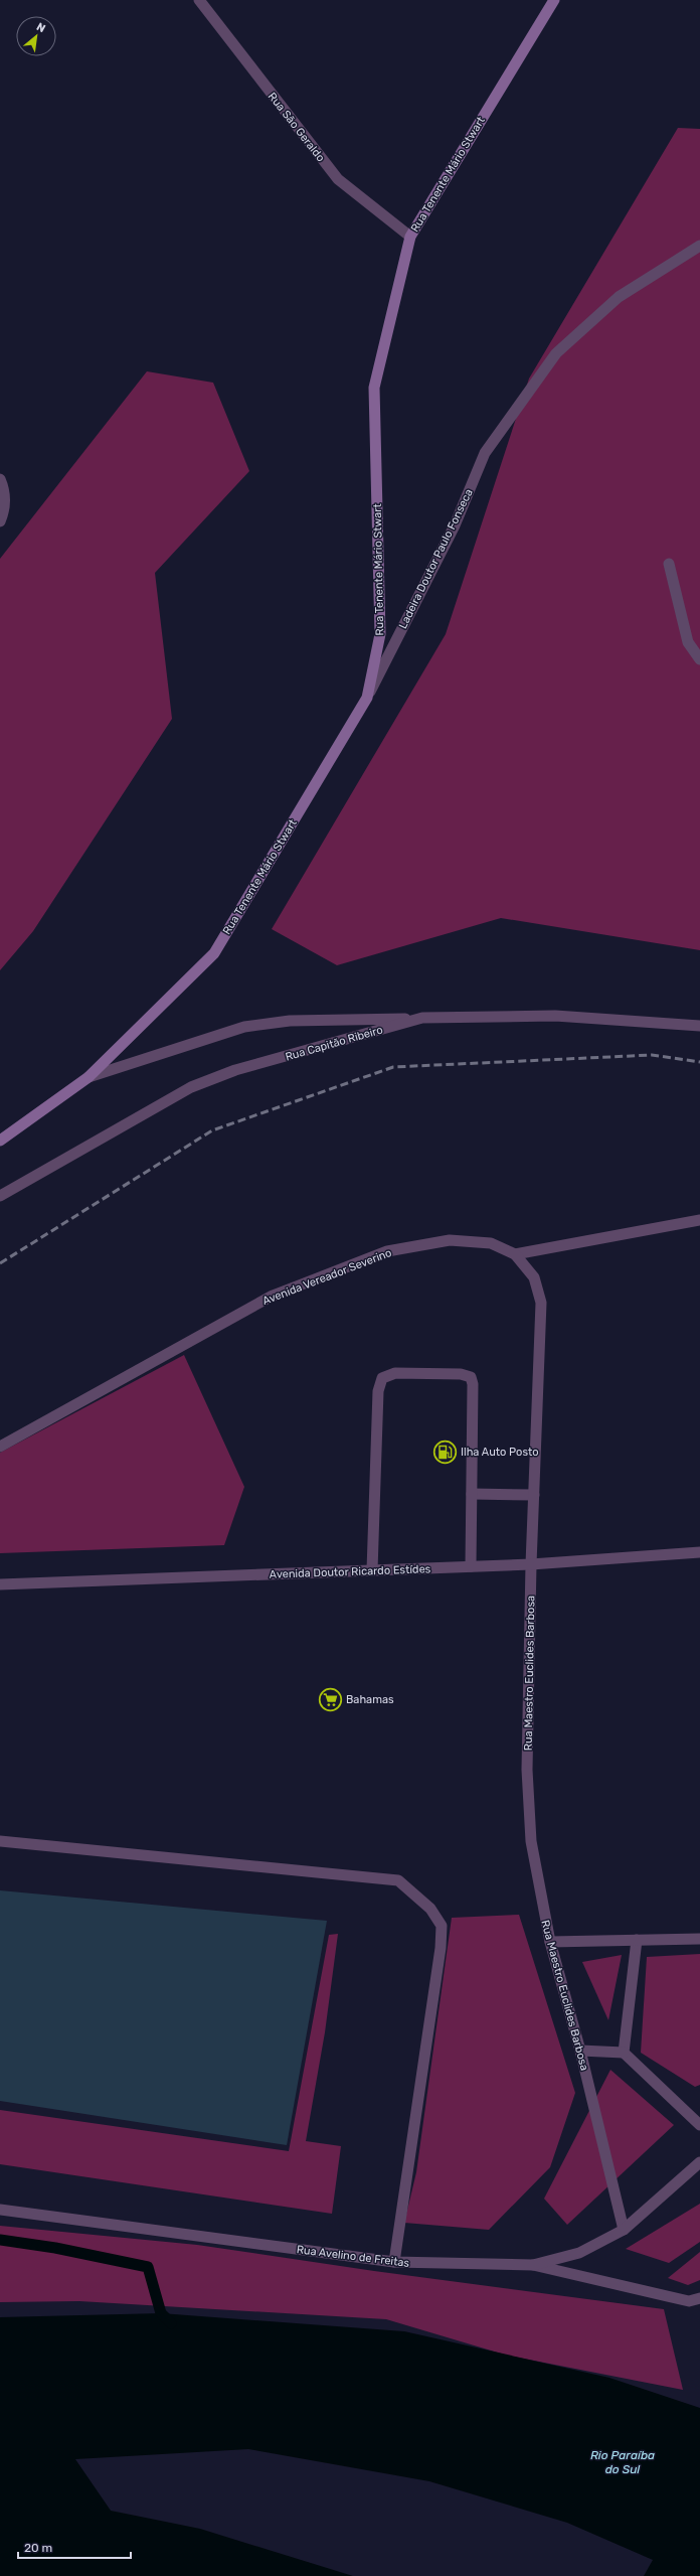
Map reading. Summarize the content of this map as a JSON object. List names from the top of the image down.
{
  "streets": {
    "main road": ["Rua Tenente Mário Stwart"],
    "street": [
      "Rua São Geraldo",
      "Ladeira Doutor Paulo Fonseca",
      "Rua Capitão Ribeiro",
      "Avenida Vereador Severino",
      "Avenida Doutor Ricardo Estídes",
      "Rua Maestro Euclides Barbosa",
      "Rua Avelino de Freitas"
    ]
  },
  "crossings": [
    ["Rua São Geraldo", "Rua Tenente Mário Stwart"],
    ["Rua Tenente Mário Stwart", "Ladeira Doutor Paulo Fonseca"],
    ["Avenida Vereador Severino", "Avenida Doutor Ricardo Estídes"],
    ["Avenida Vereador Severino", "Rua Maestro Euclides Barbosa"],
    ["Avenida Doutor Ricardo Estídes", "Rua Maestro Euclides Barbosa"],
    ["Rua Maestro Euclides Barbosa", "Rua Avelino de Freitas"]
  ],
  "water": ["Rio Paraíba do Sul"],
  "places": {
    "fuel station": ["Ilha Auto Posto"],
    "supermarket": ["Bahamas"]
  },
  "scale_bar": "20 m",
  "north": "top right"
}
